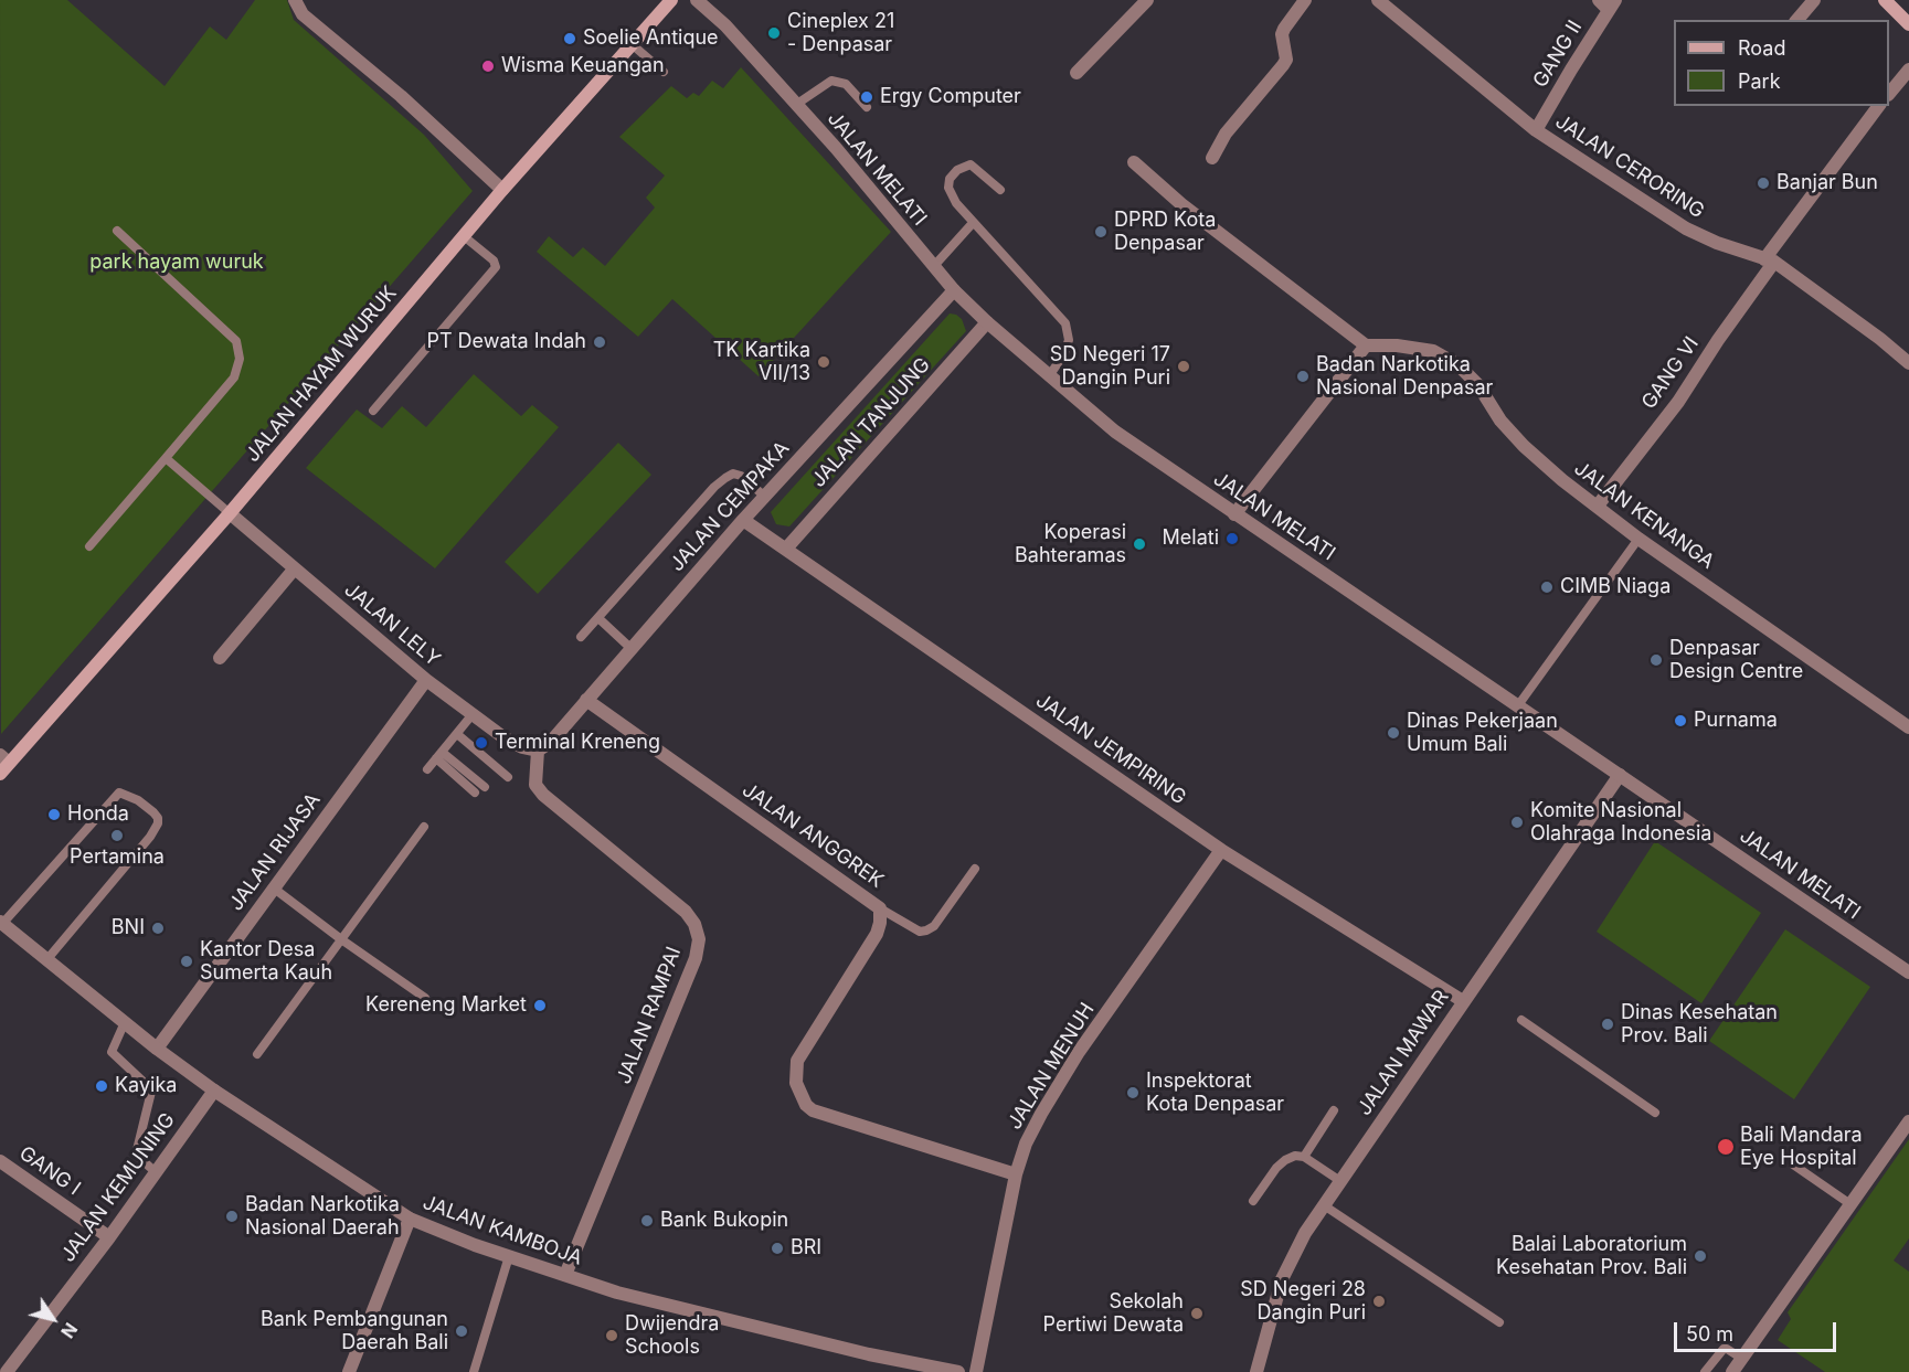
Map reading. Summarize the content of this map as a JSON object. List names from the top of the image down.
{
  "streets": {
    "main road": ["JALAN HAYAM WURUK"],
    "street": [
      "GANG II",
      "JALAN CERORING",
      "JALAN MELATI",
      "GANG VI",
      "JALAN TANJUNG",
      "JALAN CEMPAKA",
      "JALAN KENANGA",
      "JALAN LELY",
      "JALAN JEMPIRING",
      "JALAN ANGGREK",
      "JALAN RIJASA",
      "JALAN RAMPAI",
      "JALAN MAWAR",
      "JALAN MENUH",
      "GANG I",
      "JALAN KEMUNING",
      "JALAN KAMBOJA"
    ]
  },
  "crossings": [
    ["GANG II", "JALAN CERORING"],
    ["JALAN CERORING", "GANG VI"],
    ["JALAN MELATI", "JALAN TANJUNG"],
    ["JALAN MELATI", "JALAN CEMPAKA"],
    ["JALAN MELATI", "JALAN MAWAR"],
    ["GANG VI", "JALAN KENANGA"],
    ["JALAN HAYAM WURUK", "JALAN LELY"],
    ["JALAN TANJUNG", "JALAN JEMPIRING"],
    ["JALAN CEMPAKA", "JALAN LELY"],
    ["JALAN CEMPAKA", "JALAN JEMPIRING"],
    ["JALAN CEMPAKA", "JALAN ANGGREK"],
    ["JALAN CEMPAKA", "JALAN RAMPAI"],
    ["JALAN LELY", "JALAN RIJASA"],
    ["JALAN LELY", "JALAN RAMPAI"],
    ["JALAN JEMPIRING", "JALAN MAWAR"],
    ["JALAN JEMPIRING", "JALAN MENUH"],
    ["JALAN ANGGREK", "JALAN MENUH"],
    ["JALAN RIJASA", "JALAN KAMBOJA"],
    ["JALAN RAMPAI", "JALAN KAMBOJA"],
    ["GANG I", "JALAN KEMUNING"],
    ["JALAN KEMUNING", "JALAN KAMBOJA"]
  ],
  "parks": ["park hayam wuruk"],
  "places": [
    "Cineplex 21 - Denpasar",
    "Soelie Antique",
    "Wisma Keuangan",
    "Ergy Computer",
    "Banjar Bun",
    "DPRD Kota Denpasar",
    "PT Dewata Indah",
    "TK Kartika VII/13",
    "SD Negeri 17 Dangin Puri",
    "Badan Narkotika Nasional Denpasar",
    "Melati",
    "Koperasi Bahteramas",
    "CIMB Niaga",
    "Denpasar Design Centre",
    "Purnama",
    "Dinas Pekerjaan Umum Bali",
    "Terminal Kreneng",
    "Honda",
    "Komite Nasional Olahraga Indonesia",
    "Pertamina",
    "BNI",
    "Kantor Desa Sumerta Kauh",
    "Kereneng Market",
    "Dinas Kesehatan Prov. Bali",
    "Kayika",
    "Inspektorat Kota Denpasar",
    "Bali Mandara Eye Hospital",
    "Badan Narkotika Nasional Daerah",
    "Bank Bukopin",
    "BRI",
    "Balai Laboratorium Kesehatan Prov. Bali",
    "SD Negeri 28 Dangin Puri",
    "Sekolah Pertiwi Dewata",
    "Bank Pembangunan Daerah Bali",
    "Dwijendra Schools"
  ],
  "legend": ["Road", "Park"],
  "scale_bar": "50 m",
  "north": "bottom right"
}
